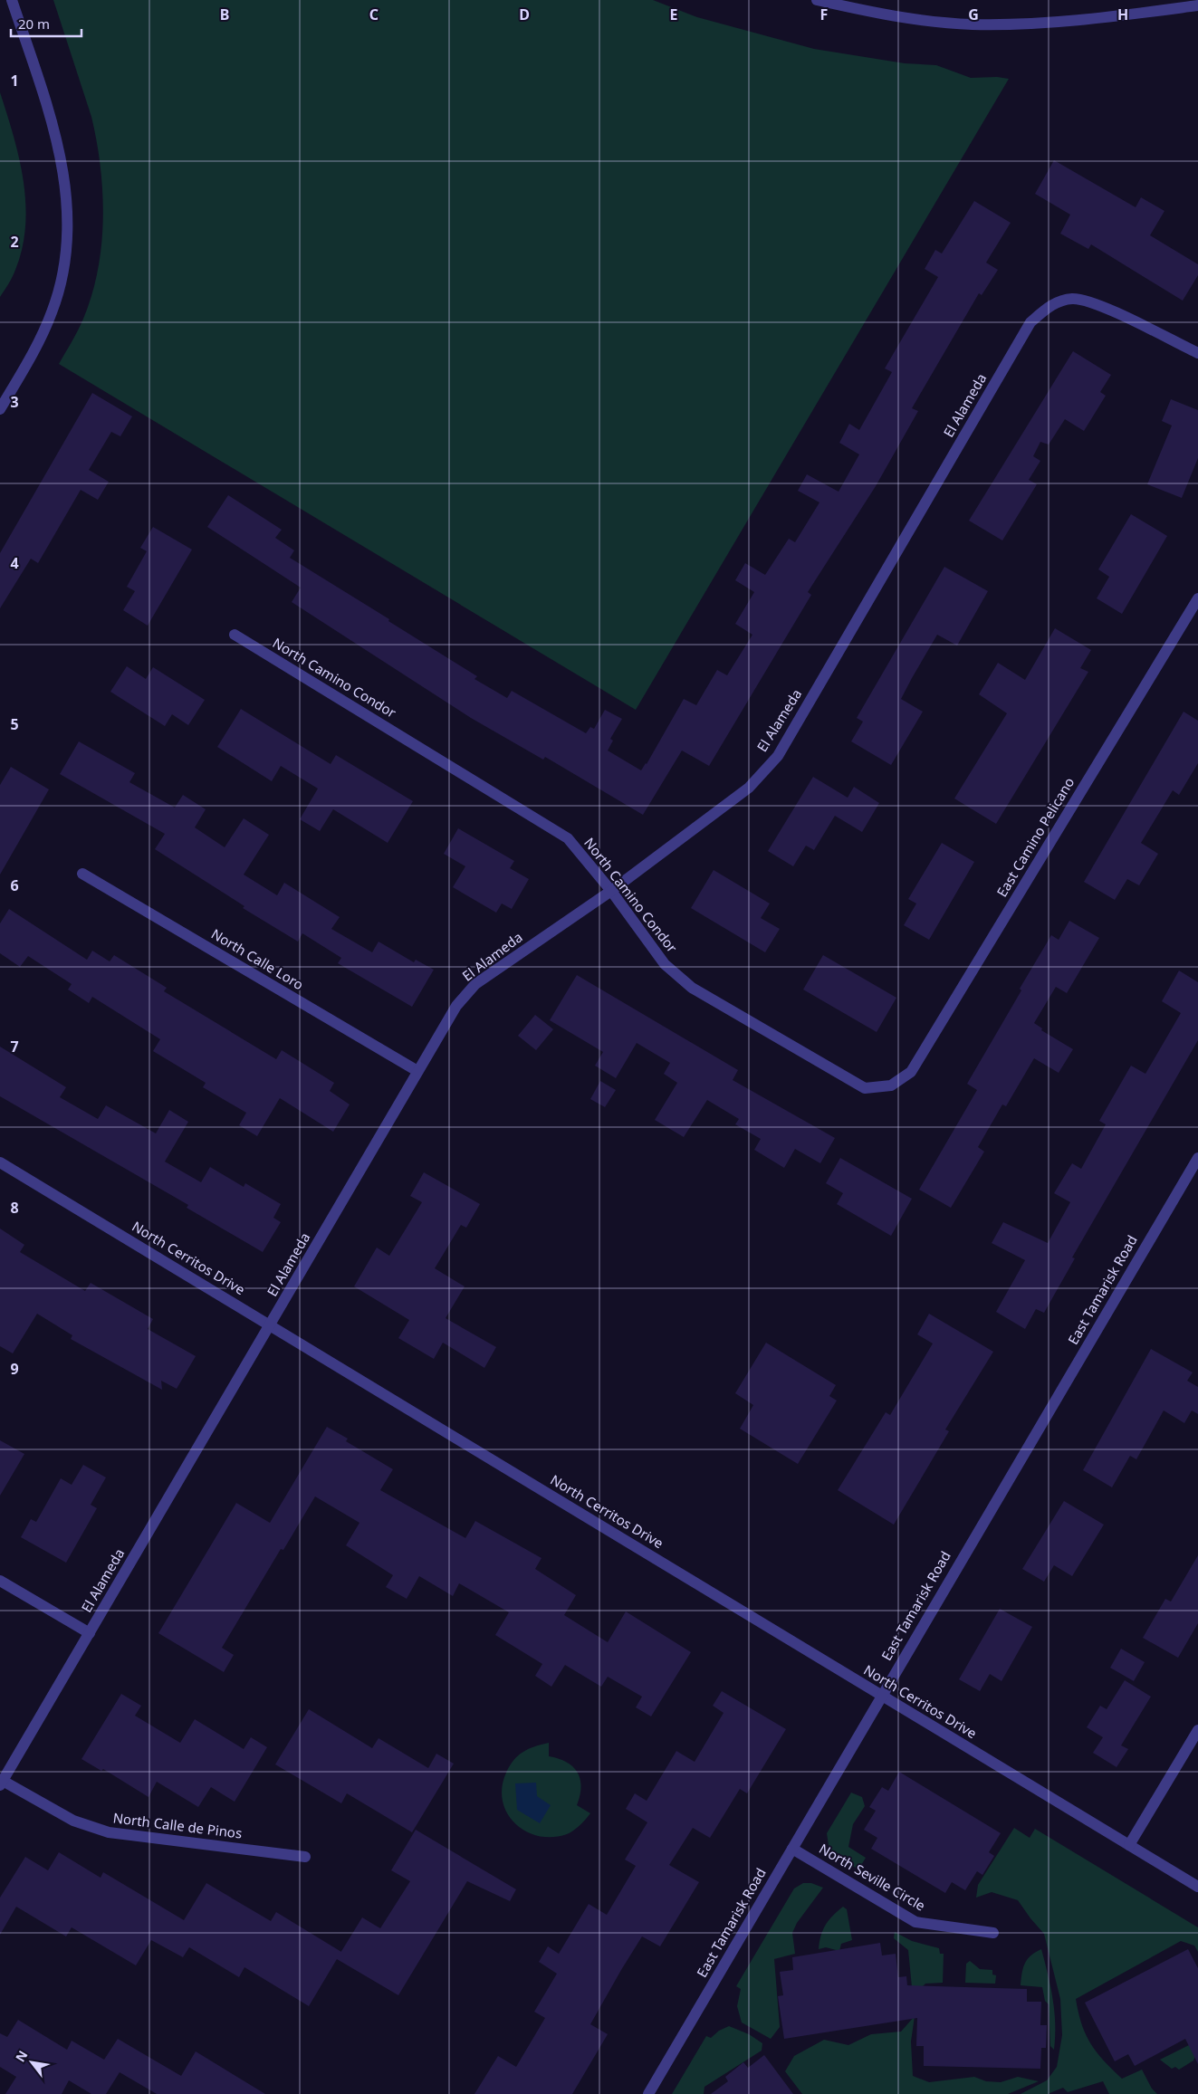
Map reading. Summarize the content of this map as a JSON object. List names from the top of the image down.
{
  "streets": {
    "street": [
      "El Alameda",
      "North Camino Condor",
      "East Camino Pelicano",
      "North Calle Loro",
      "North Cerritos Drive",
      "East Tamarisk Road",
      "North Calle de Pinos",
      "North Seville Circle"
    ]
  },
  "crossings": [
    ["El Alameda", "North Camino Condor"],
    ["El Alameda", "North Calle Loro"],
    ["El Alameda", "North Cerritos Drive"],
    ["El Alameda", "North Calle de Pinos"],
    ["North Camino Condor", "East Camino Pelicano"],
    ["North Cerritos Drive", "East Tamarisk Road"],
    ["East Tamarisk Road", "North Seville Circle"]
  ],
  "scale_bar": "20 m",
  "north": "top left",
  "grid": {
    "columns": [
      "B",
      "C",
      "D",
      "E",
      "F",
      "G",
      "H"
    ],
    "rows": [
      "1",
      "2",
      "3",
      "4",
      "5",
      "6",
      "7",
      "8",
      "9"
    ]
  }
}
